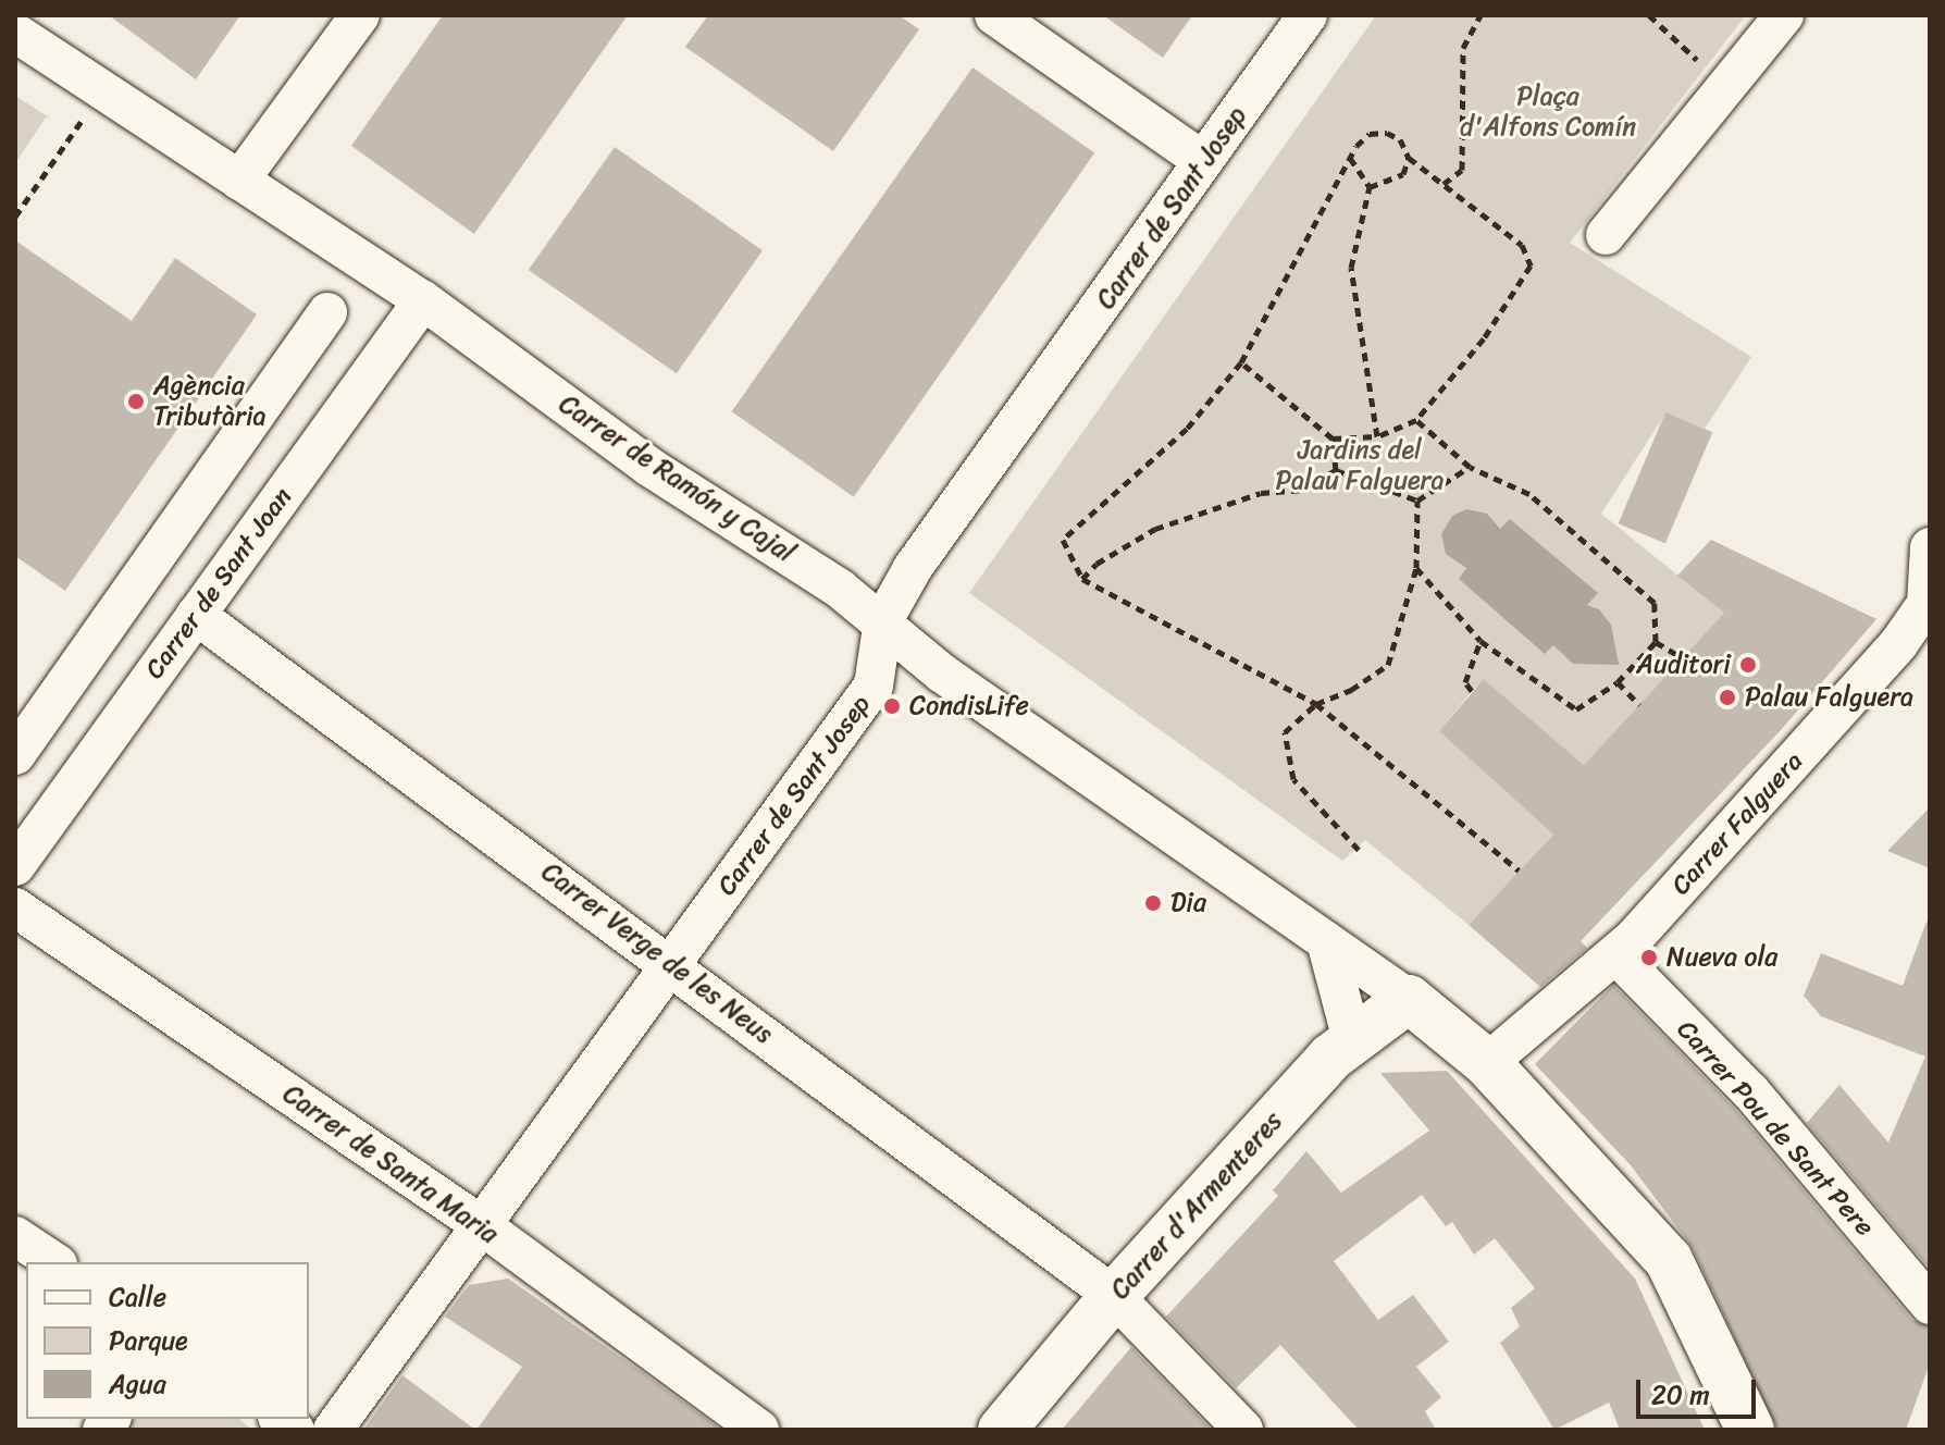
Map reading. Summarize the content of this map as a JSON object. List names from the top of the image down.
{
  "streets": {
    "street": [
      "Carrer de Sant Josep",
      "Carrer de Ramón y Cajal",
      "Carrer de Sant Joan",
      "Carrer Falguera",
      "Carrer Verge de les Neus",
      "Carrer Pou de Sant Pere",
      "Carrer de Santa Maria",
      "Carrer d'Armenteres"
    ]
  },
  "crossings": [
    ["Carrer de Sant Josep", "Carrer de Ramón y Cajal"],
    ["Carrer de Sant Josep", "Carrer Verge de les Neus"],
    ["Carrer de Sant Josep", "Carrer de Santa Maria"],
    ["Carrer de Ramón y Cajal", "Carrer de Sant Joan"],
    ["Carrer de Ramón y Cajal", "Carrer Falguera"],
    ["Carrer de Ramón y Cajal", "Carrer d'Armenteres"],
    ["Carrer de Sant Joan", "Carrer Verge de les Neus"],
    ["Carrer Falguera", "Carrer Pou de Sant Pere"],
    ["Carrer Verge de les Neus", "Carrer d'Armenteres"]
  ],
  "parks": ["Plaça d'Alfons Comín", "Jardins del Palau Falguera"],
  "places": [
    "Agència Tributària",
    "Auditori",
    "Palau Falguera",
    "CondisLife",
    "Dia",
    "Nueva ola"
  ],
  "legend": ["Calle", "Parque", "Agua"],
  "scale_bar": "20 m"
}
